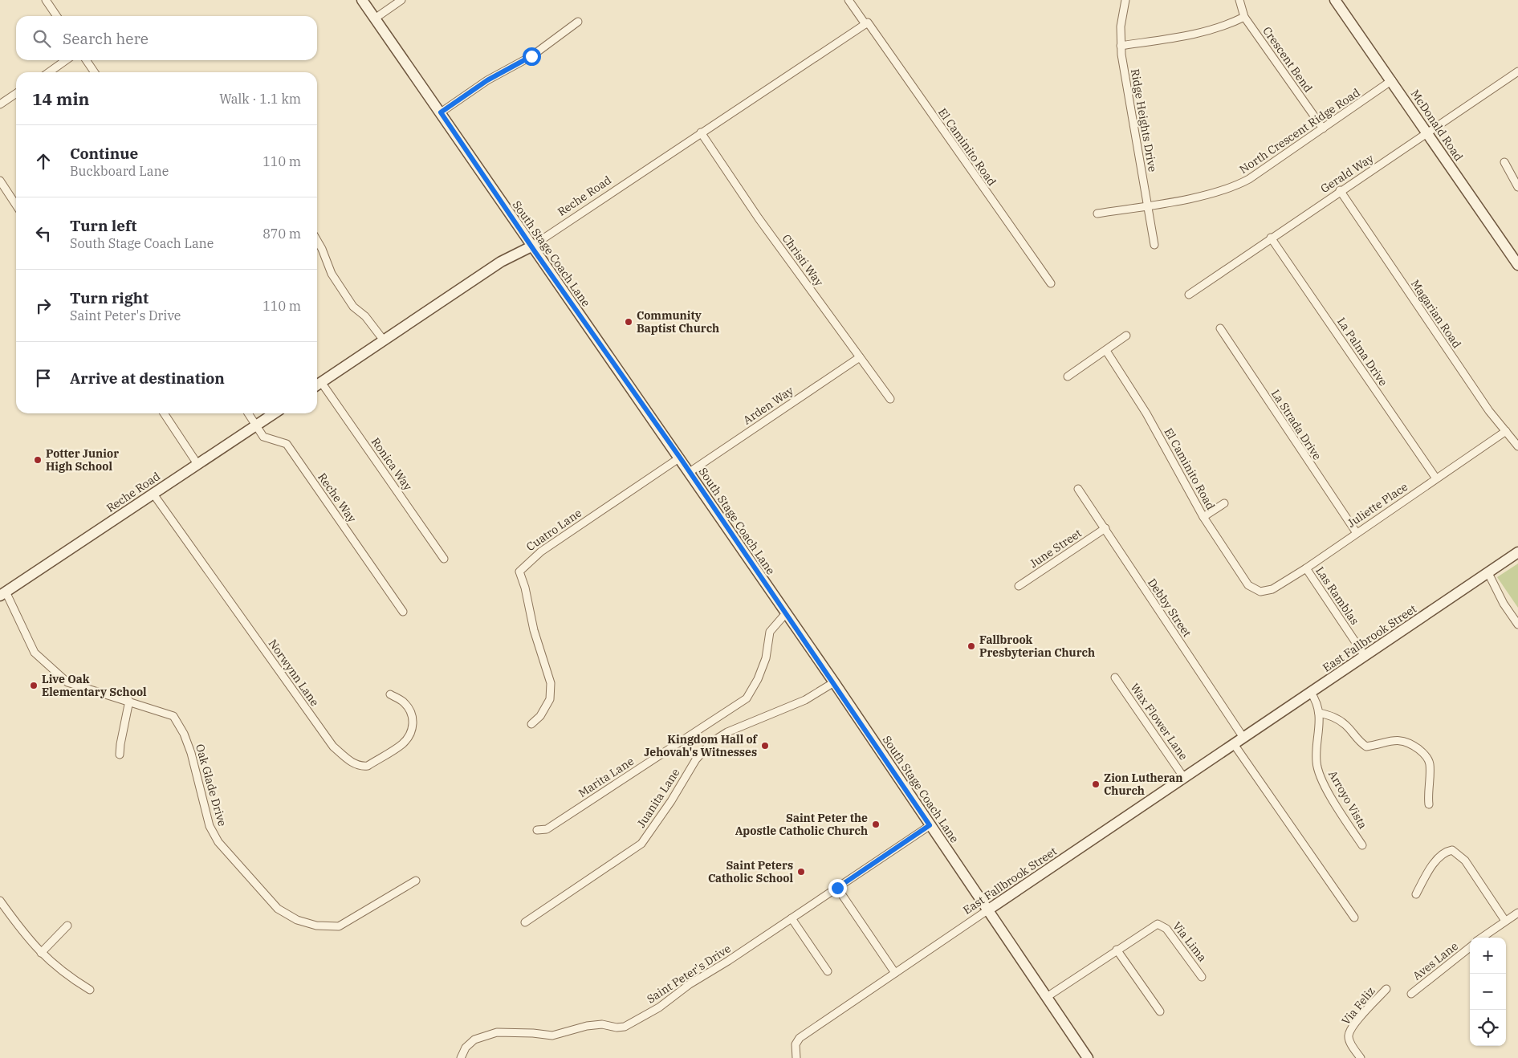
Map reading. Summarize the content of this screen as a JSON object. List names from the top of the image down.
{
  "streets": {
    "main road": [
      "McDonald Road",
      "Reche Road",
      "South Stage Coach Lane",
      "East Fallbrook Street"
    ],
    "street": [
      "Crescent Bend",
      "Ridge Heights Drive",
      "North Crescent Ridge Road",
      "El Caminito Road",
      "Gerald Way",
      "Christi Way",
      "Magarian Road",
      "La Palma Drive",
      "Arden Way",
      "La Strada Drive",
      "Ronica Way",
      "Reche Way",
      "Juliette Place",
      "Cuatro Lane",
      "June Street",
      "Las Ramblas",
      "Debby Street",
      "Norwynn Lane",
      "Wax Flower Lane",
      "Marita Lane",
      "Oak Glade Drive",
      "Juanita Lane",
      "Arroyo Vista",
      "Via Lima",
      "Aves Lane",
      "Saint Peter's Drive",
      "Via Feliz"
    ]
  },
  "crossings": [
    ["Crescent Bend", "North Crescent Ridge Road"],
    ["Ridge Heights Drive", "North Crescent Ridge Road"],
    ["McDonald Road", "North Crescent Ridge Road"],
    ["McDonald Road", "Gerald Way"],
    ["El Caminito Road", "Reche Road"],
    ["El Caminito Road", "Juliette Place"],
    ["Gerald Way", "Magarian Road"],
    ["Gerald Way", "La Palma Drive"],
    ["Reche Road", "South Stage Coach Lane"],
    ["Reche Road", "Christi Way"],
    ["Reche Road", "Ronica Way"],
    ["Reche Road", "Reche Way"],
    ["Reche Road", "Norwynn Lane"],
    ["Reche Road", "Oak Glade Drive"],
    ["South Stage Coach Lane", "Arden Way"],
    ["South Stage Coach Lane", "Cuatro Lane"],
    ["South Stage Coach Lane", "East Fallbrook Street"],
    ["South Stage Coach Lane", "Marita Lane"],
    ["South Stage Coach Lane", "Juanita Lane"],
    ["South Stage Coach Lane", "Via Lima"],
    ["South Stage Coach Lane", "Saint Peter's Drive"],
    ["Christi Way", "Arden Way"],
    ["Magarian Road", "Juliette Place"],
    ["La Palma Drive", "Juliette Place"],
    ["La Strada Drive", "Juliette Place"],
    ["Juliette Place", "Las Ramblas"],
    ["June Street", "Debby Street"],
    ["Las Ramblas", "East Fallbrook Street"],
    ["Debby Street", "East Fallbrook Street"],
    ["East Fallbrook Street", "Wax Flower Lane"],
    ["East Fallbrook Street", "Arroyo Vista"]
  ],
  "places": [
    "Community Baptist Church",
    "Potter Junior High School",
    "Fallbrook Presbyterian Church",
    "Live Oak Elementary School",
    "Kingdom Hall of Jehovah's Witnesses",
    "Zion Lutheran Church",
    "Saint Peter the Apostle Catholic Church",
    "Saint Peters Catholic School"
  ],
  "page": {
    "search": "Search here",
    "heading": ["14 min", "Walk · 1.1 km"],
    "list": [
      ["Continue", "Buckboard Lane", "110 m"],
      ["Turn left", "South Stage Coach Lane", "870 m"],
      ["Turn right", "Saint Peter's Drive", "110 m"],
      "Arrive at destination"
    ],
    "map_buttons": ["+", "−"]
  }
}
